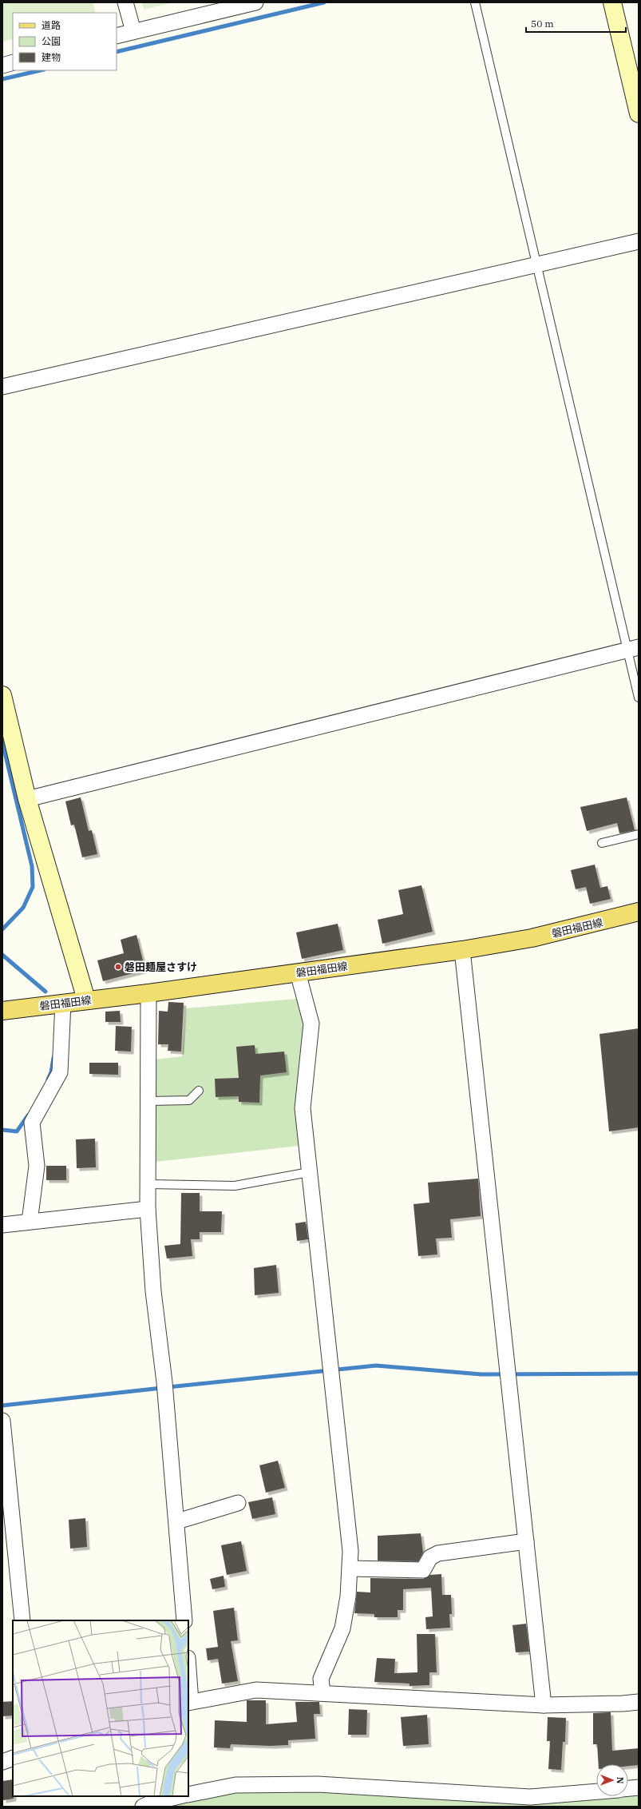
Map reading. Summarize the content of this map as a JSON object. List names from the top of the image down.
{
  "streets": {
    "main road": ["磐田福田線"]
  },
  "places": ["磐田麺屋さすけ"],
  "legend": ["道路", "公園", "建物"],
  "scale_bar": "50 m",
  "north": "right"
}
